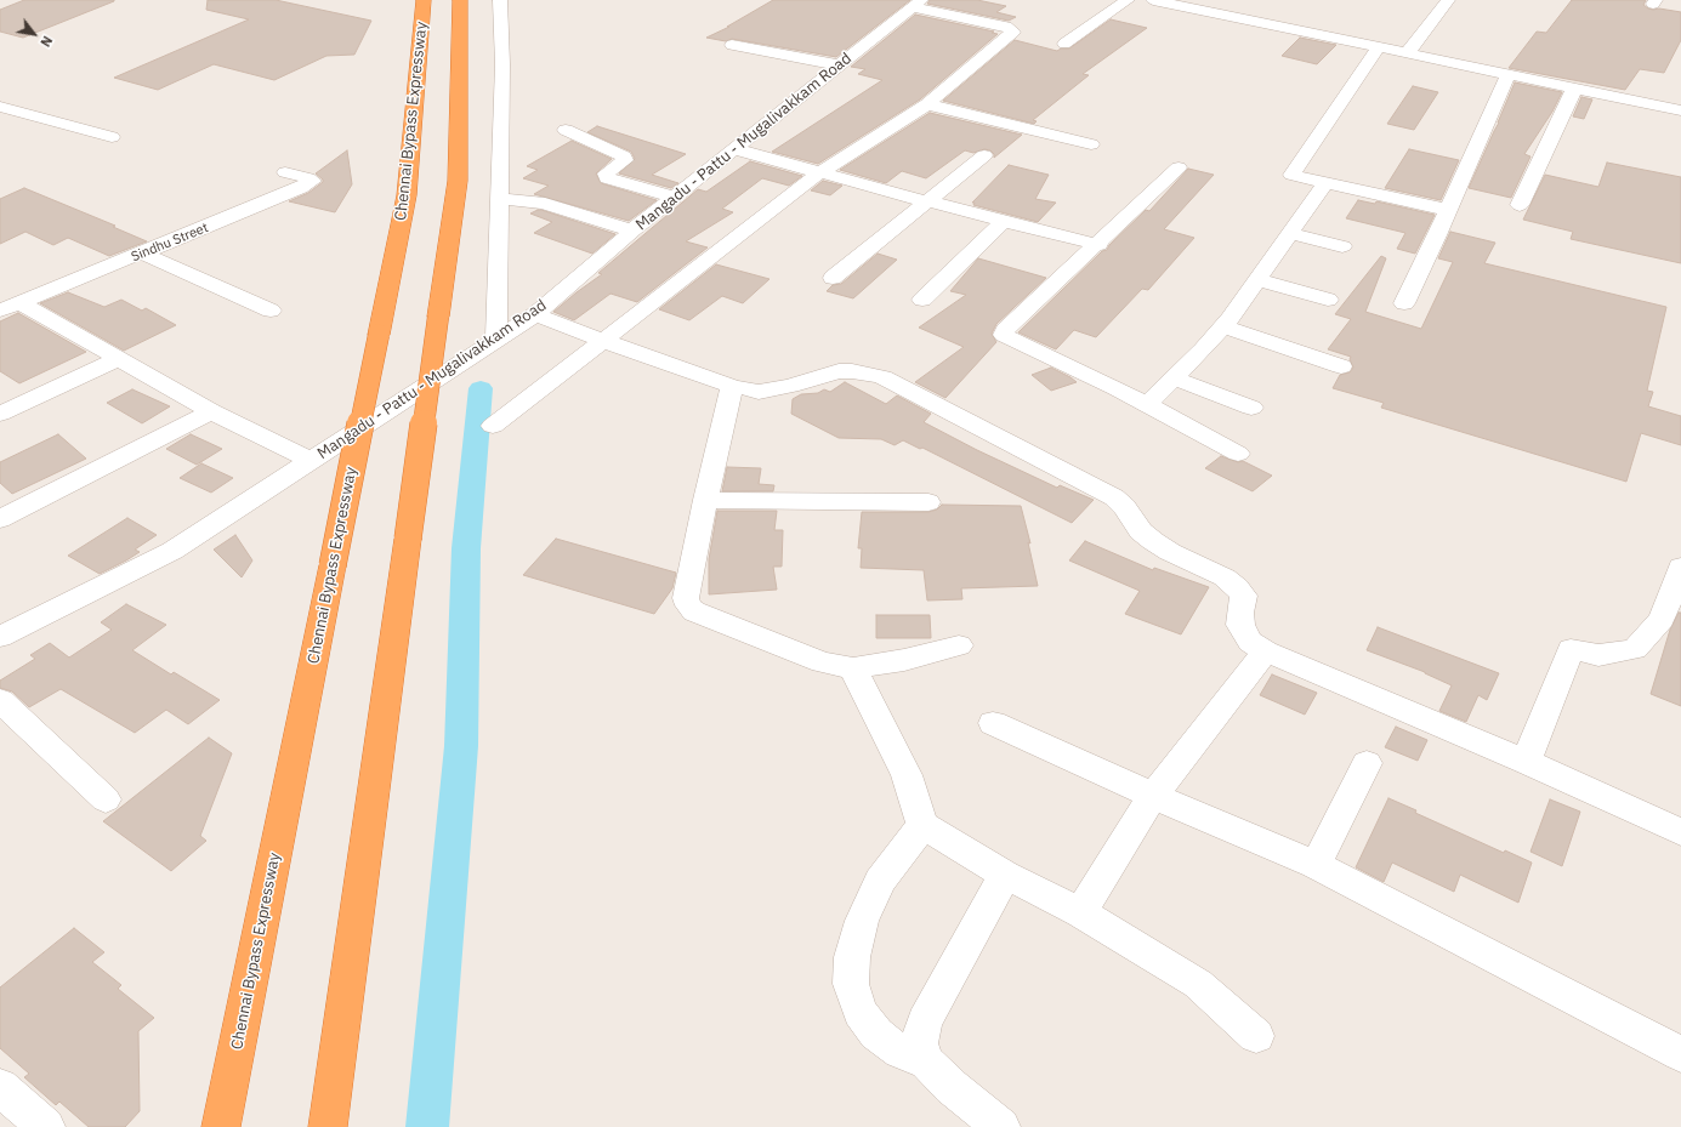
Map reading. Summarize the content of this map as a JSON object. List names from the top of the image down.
{
  "streets": {
    "highway": ["Chennai Bypass Expressway"],
    "street": ["Mangadu - Pattu - Mugalivakkam Road", "Sindhu Street"]
  },
  "north": "bottom right"
}
